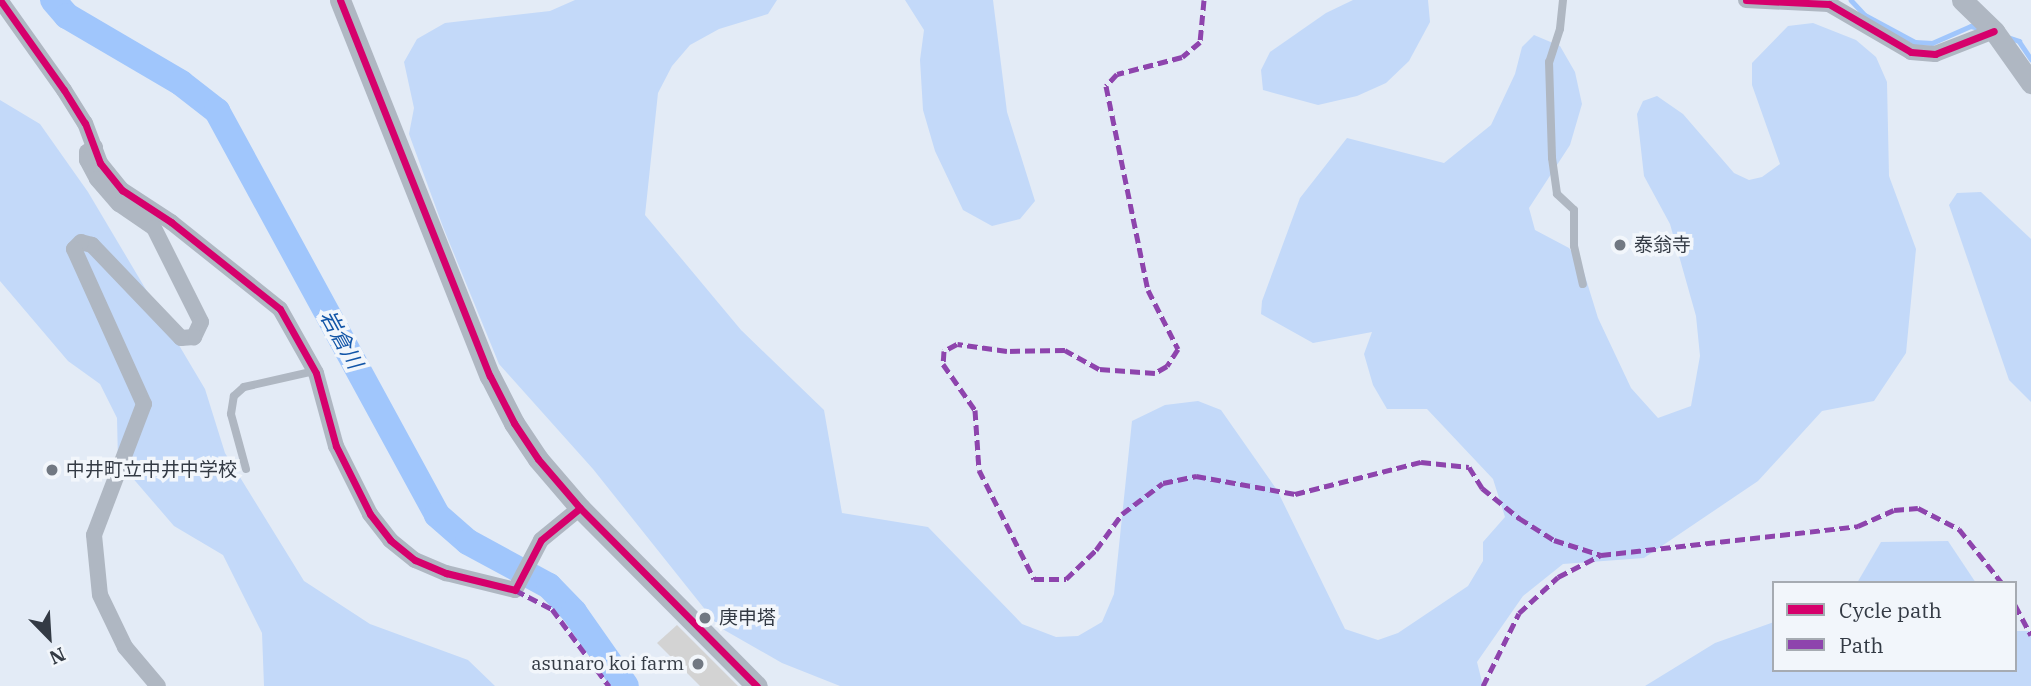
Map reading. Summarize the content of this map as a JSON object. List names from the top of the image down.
{
  "water": ["岩倉川"],
  "places": [
    "泰翁寺",
    "中井町立中井中学校",
    "庚申塔",
    "asunaro koi farm"
  ],
  "legend": ["Cycle path", "Path"],
  "north": "bottom right"
}
